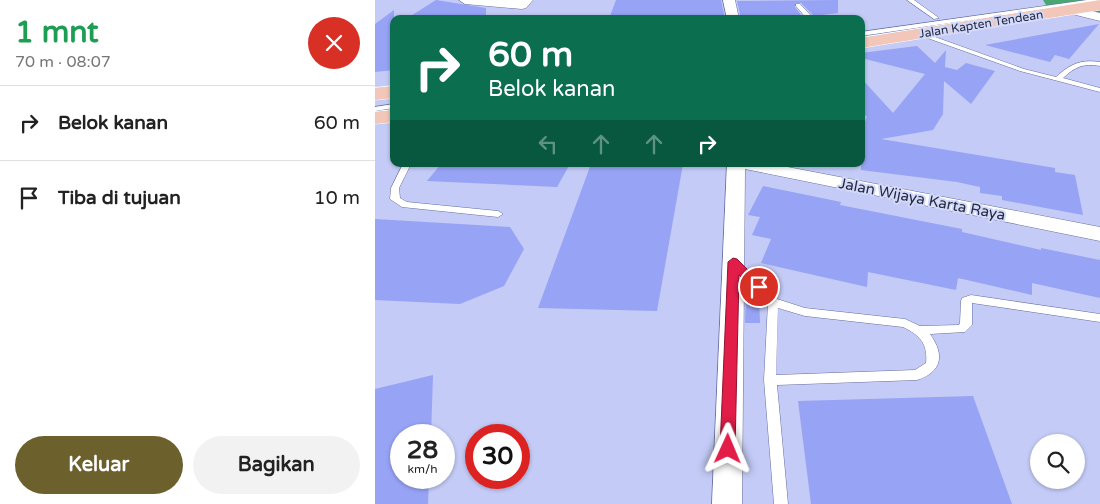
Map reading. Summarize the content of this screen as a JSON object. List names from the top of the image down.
{
  "streets": {
    "main road": ["Jalan Kapten Tendean"],
    "street": ["Jalan Wijaya Karta Raya"]
  },
  "page": {
    "heading": ["1 mnt", "70 m · 08:07"],
    "turn": ["60 m", "Belok kanan"],
    "list": [
      {
        "name": "Belok kanan",
        "value": "60 m"
      },
      {
        "name": "Tiba di tujuan",
        "value": "10 m"
      }
    ],
    "speed": "28 km/h",
    "limit": "30",
    "buttons": ["Keluar", "Bagikan"]
  }
}
